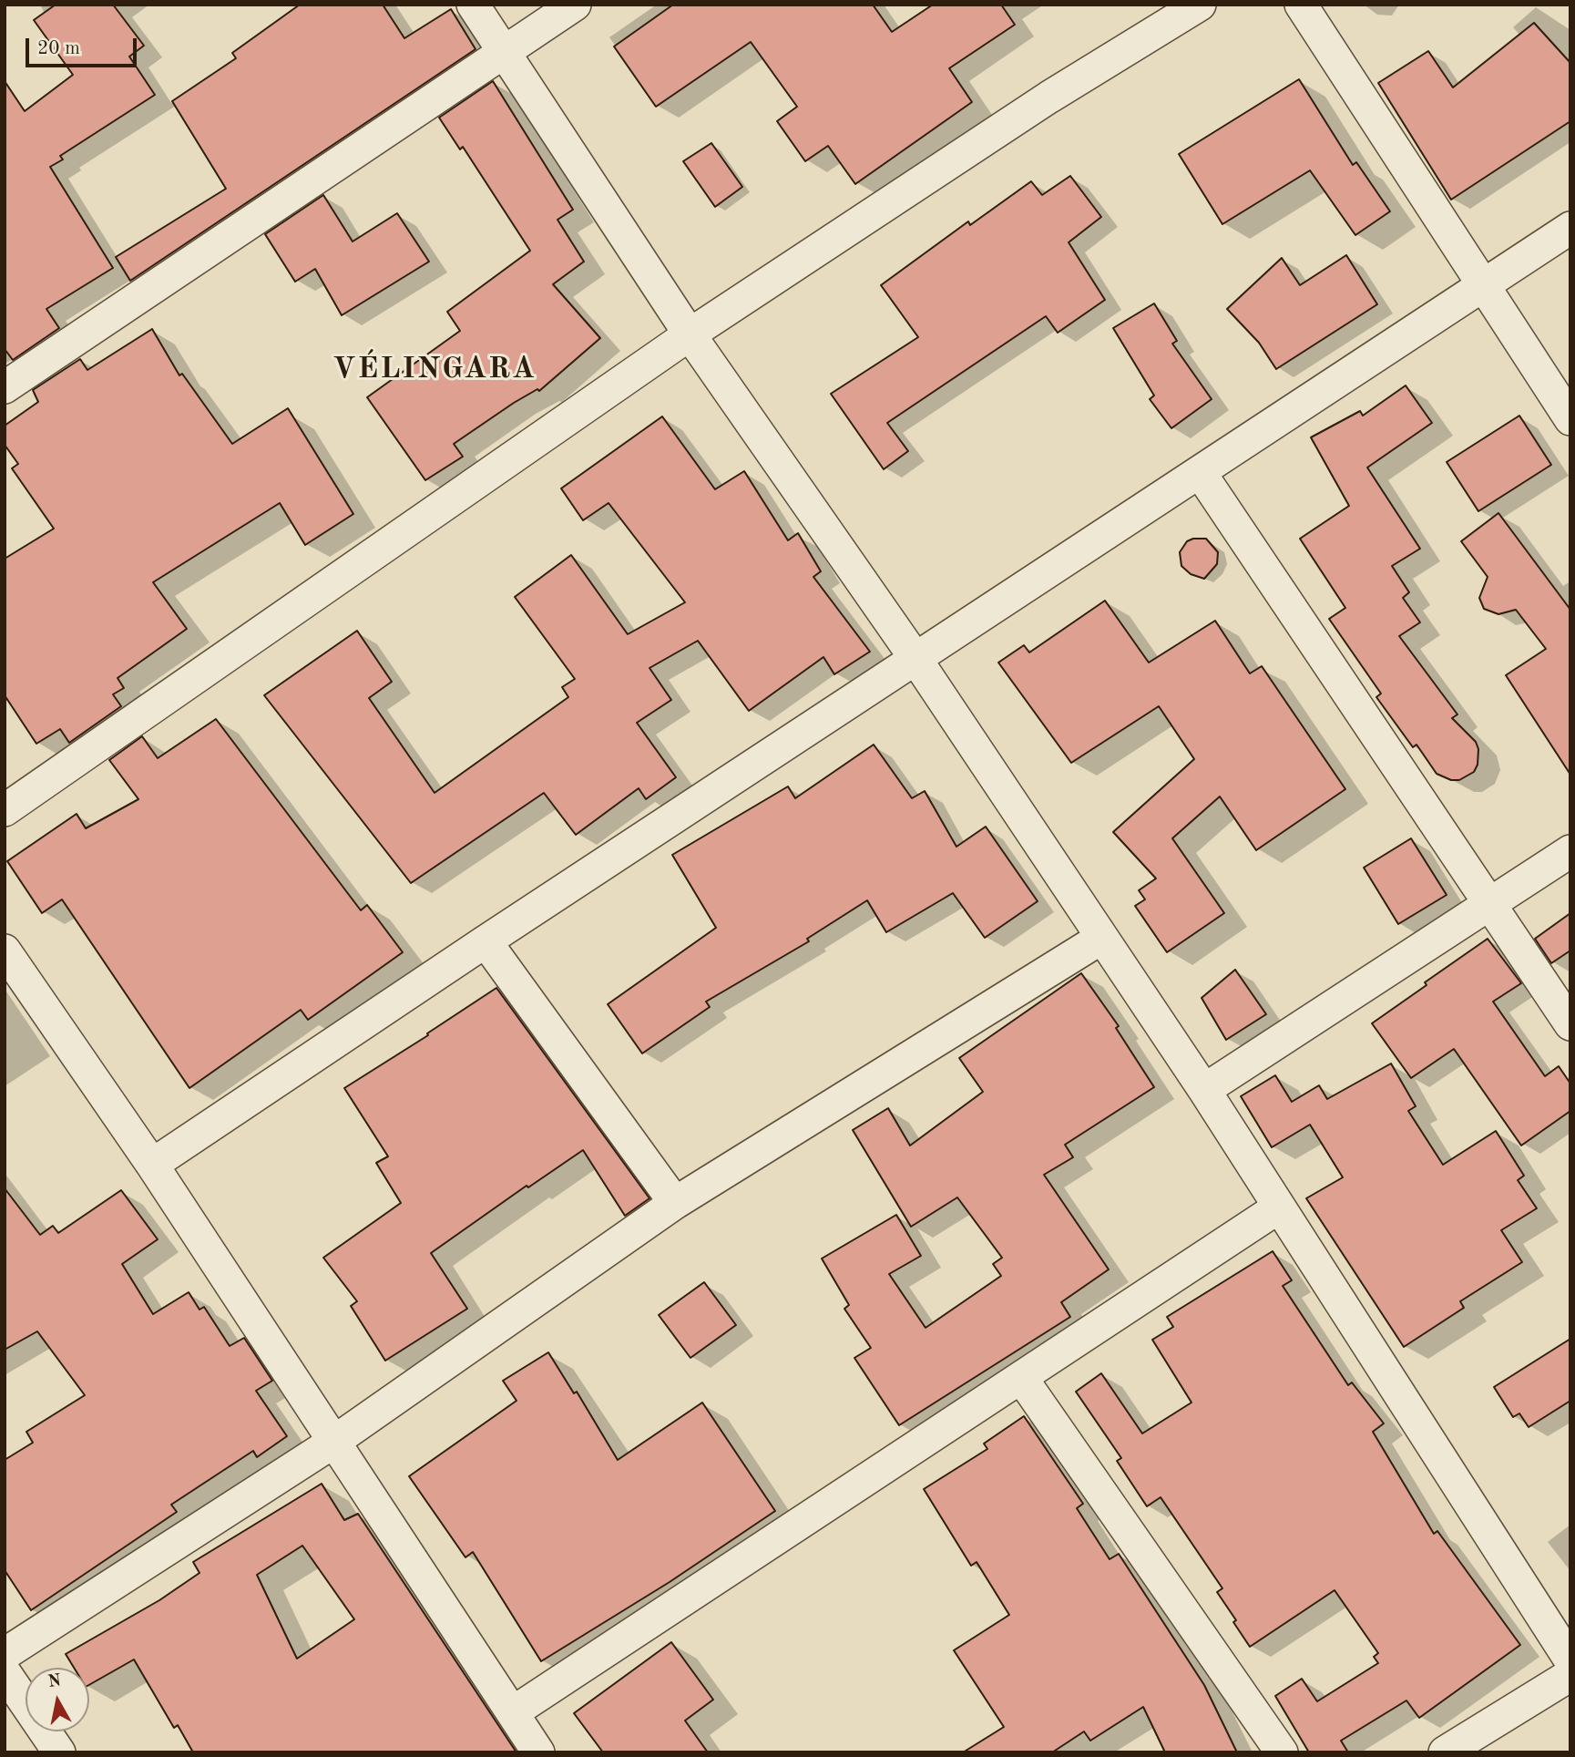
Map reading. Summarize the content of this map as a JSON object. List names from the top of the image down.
{
  "districts": ["VÉLINGARA"],
  "scale_bar": "20 m",
  "north": "top"
}
